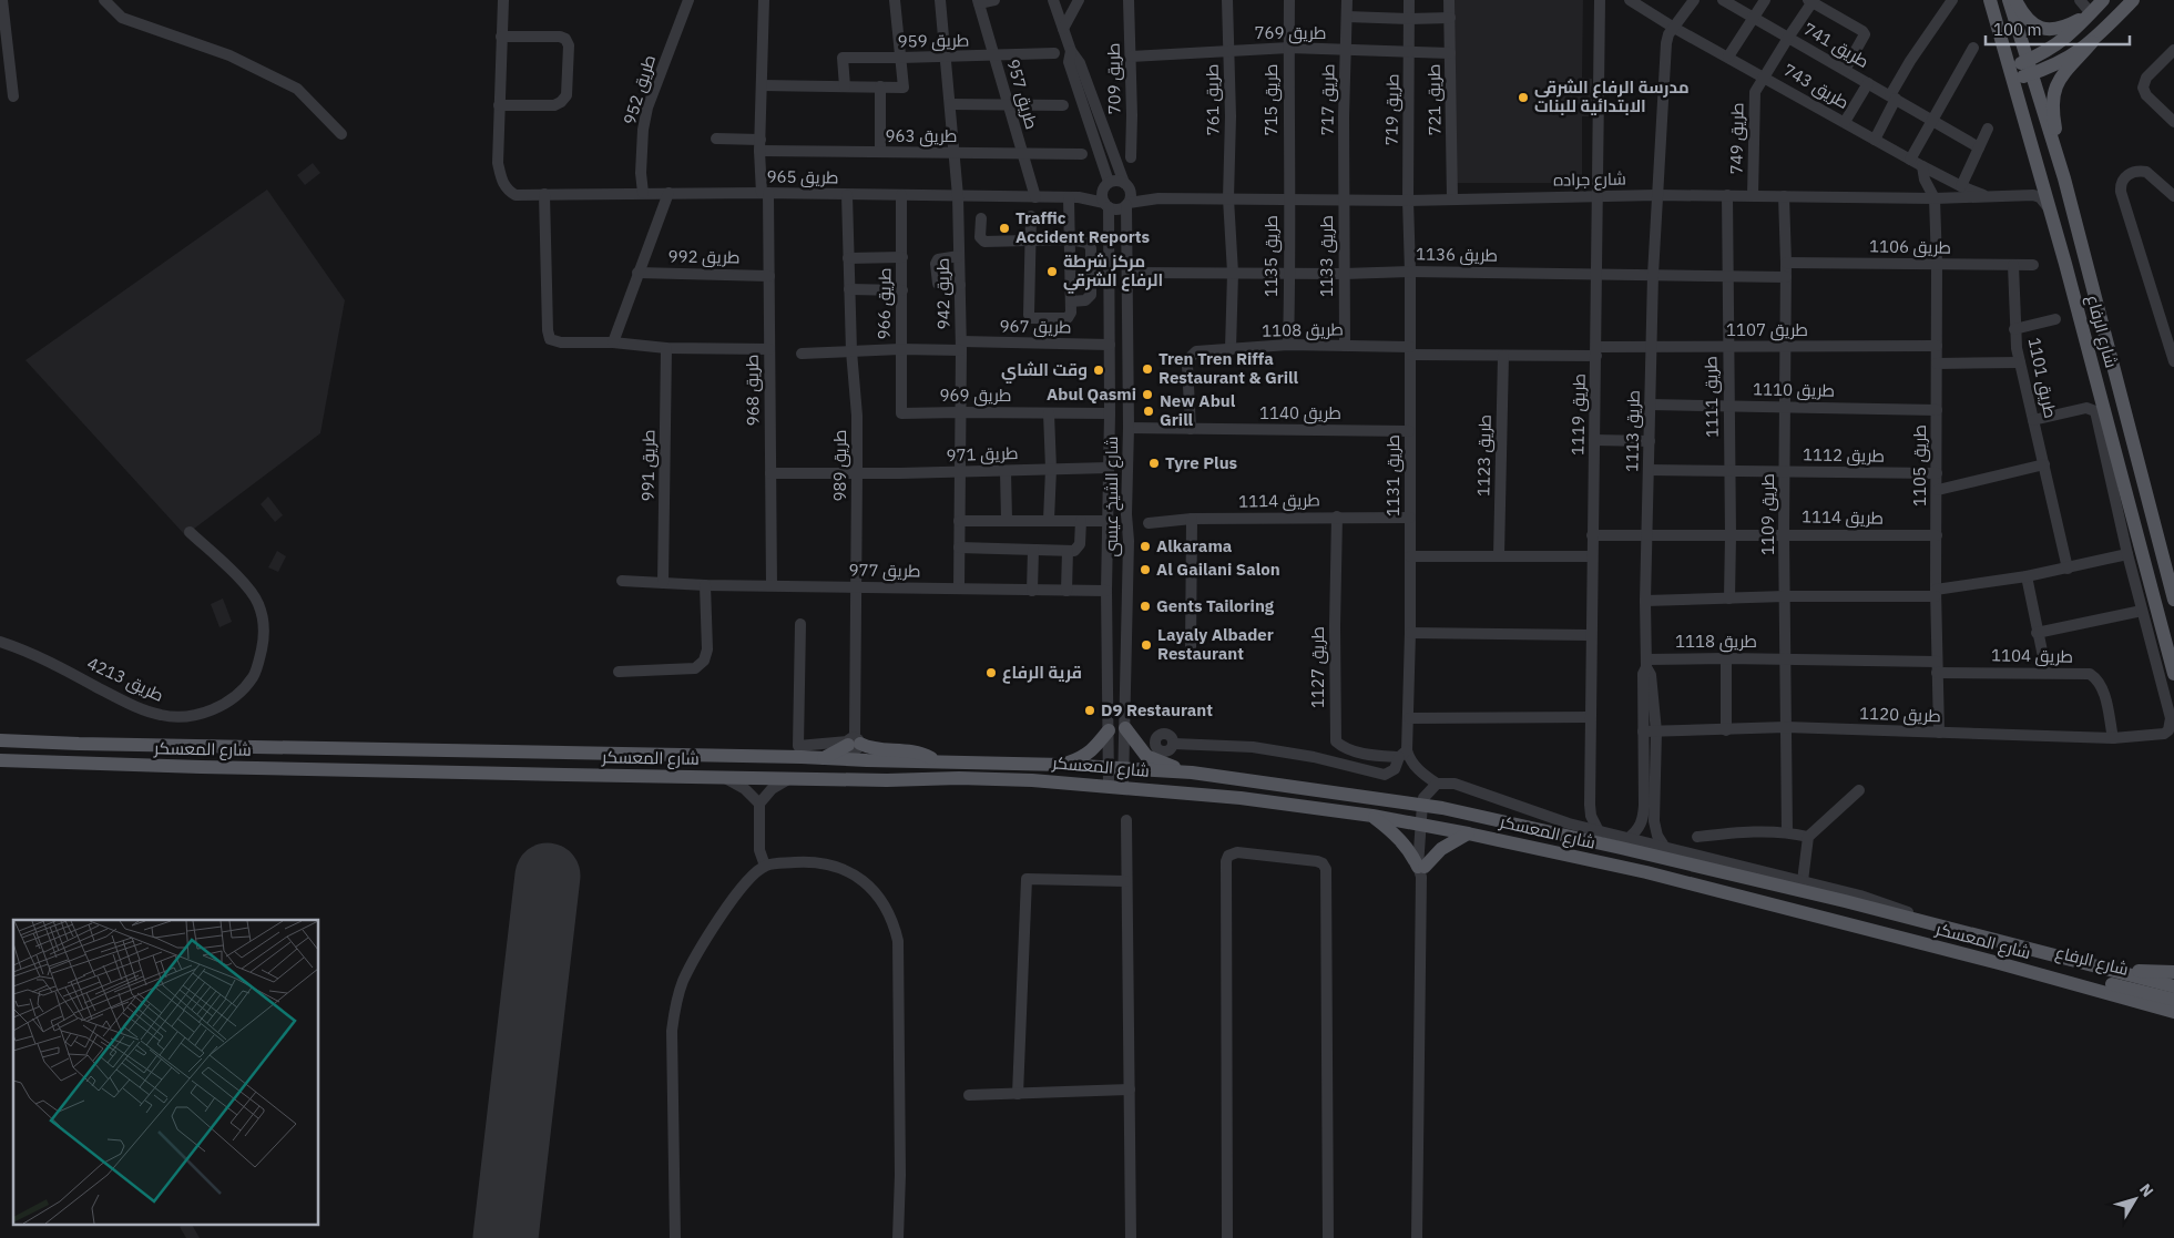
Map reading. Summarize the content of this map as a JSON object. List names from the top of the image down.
{
  "streets": {
    "main road": ["شارع الرفاع", "شارع المعسكر"],
    "street": [
      "طريق 769",
      "طريق 959",
      "طريق 741",
      "طريق 709",
      "طريق 743",
      "طريق 952",
      "طريق 957",
      "طريق 761",
      "طريق 715",
      "طريق 717",
      "طريق 721",
      "طريق 719",
      "طريق 963",
      "طريق 749",
      "طريق 965",
      "شارع جراده",
      "طريق 1106",
      "طريق 1136",
      "طريق 1135",
      "طريق 1133",
      "طريق 992",
      "طريق 942",
      "طريق 966",
      "طريق 967",
      "طريق 1108",
      "طريق 1107",
      "طريق 1101",
      "طريق 968",
      "طريق 1110",
      "طريق 969",
      "طريق 1111",
      "طريق 1140",
      "طريق 1119",
      "طريق 1113",
      "طريق 971",
      "طريق 1123",
      "طريق 1112",
      "طريق 991",
      "طريق 989",
      "طريق 1105",
      "طريق 1131",
      "شارع الشيخ عيسى",
      "طريق 1114",
      "طريق 1109",
      "طريق 977",
      "طريق 1118",
      "طريق 1104",
      "طريق 1127",
      "طريق 4213",
      "طريق 1120"
    ]
  },
  "crossings": [
    ["طريق 769", "طريق 709"],
    ["طريق 769", "طريق 761"],
    ["طريق 769", "طريق 715"],
    ["طريق 769", "طريق 717"],
    ["طريق 769", "طريق 721"],
    ["طريق 769", "طريق 719"],
    ["طريق 959", "طريق 957"],
    ["طريق 959", "طريق 942"],
    ["طريق 741", "طريق 749"],
    ["طريق 743", "طريق 749"],
    ["طريق 743", "شارع جراده"],
    ["طريق 743", "طريق 1113"],
    ["طريق 952", "طريق 965"],
    ["طريق 957", "طريق 963"],
    ["طريق 957", "طريق 965"],
    ["طريق 761", "شارع جراده"],
    ["طريق 761", "طريق 1136"],
    ["طريق 761", "طريق 1108"],
    ["طريق 715", "شارع جراده"],
    ["طريق 715", "طريق 1135"],
    ["طريق 717", "شارع جراده"],
    ["طريق 717", "طريق 1133"],
    ["طريق 721", "شارع جراده"],
    ["طريق 719", "شارع جراده"],
    ["طريق 719", "طريق 1131"],
    ["طريق 963", "طريق 942"],
    ["طريق 963", "طريق 968"],
    ["طريق 749", "شارع جراده"],
    ["طريق 965", "طريق 992"],
    ["طريق 965", "طريق 942"],
    ["طريق 965", "طريق 966"],
    ["طريق 965", "طريق 968"],
    ["طريق 965", "طريق 989"],
    ["طريق 965", "شارع الشيخ عيسى"],
    ["شارع جراده", "طريق 1135"],
    ["شارع جراده", "طريق 1133"],
    ["شارع جراده", "شارع الرفاع"],
    ["شارع جراده", "طريق 1111"],
    ["شارع جراده", "طريق 1119"],
    ["شارع جراده", "طريق 1113"],
    ["شارع جراده", "طريق 1105"],
    ["شارع جراده", "طريق 1131"],
    ["شارع جراده", "طريق 1109"],
    ["طريق 1106", "طريق 1101"],
    ["طريق 1106", "طريق 1105"],
    ["طريق 1106", "طريق 1109"],
    ["طريق 1136", "طريق 1135"],
    ["طريق 1136", "طريق 1133"],
    ["طريق 1136", "طريق 1111"],
    ["طريق 1136", "طريق 1119"],
    ["طريق 1136", "طريق 1113"],
    ["طريق 1136", "طريق 1131"],
    ["طريق 1136", "شارع الشيخ عيسى"],
    ["طريق 1136", "طريق 1109"],
    ["طريق 1135", "طريق 1108"],
    ["طريق 1133", "طريق 1108"],
    ["طريق 992", "طريق 968"],
    ["طريق 942", "طريق 967"],
    ["طريق 942", "طريق 969"],
    ["طريق 942", "طريق 971"],
    ["طريق 942", "طريق 977"],
    ["طريق 966", "طريق 967"],
    ["طريق 966", "طريق 969"],
    ["طريق 967", "طريق 989"],
    ["طريق 967", "شارع الشيخ عيسى"],
    ["طريق 1108", "طريق 1140"],
    ["طريق 1108", "طريق 1131"],
    ["طريق 1107", "طريق 1111"],
    ["طريق 1107", "طريق 1119"],
    ["طريق 1107", "طريق 1113"],
    ["طريق 1107", "طريق 1105"],
    ["طريق 1107", "طريق 1109"],
    ["شارع الرفاع", "شارع المعسكر"],
    ["طريق 968", "طريق 971"],
    ["طريق 968", "طريق 977"],
    ["طريق 1110", "طريق 1111"],
    ["طريق 1110", "طريق 1113"],
    ["طريق 1110", "طريق 1105"],
    ["طريق 1110", "طريق 1109"],
    ["طريق 969", "شارع الشيخ عيسى"],
    ["طريق 1111", "طريق 1112"],
    ["طريق 1111", "طريق 1114"],
    ["طريق 1140", "طريق 1131"],
    ["طريق 1140", "شارع الشيخ عيسى"],
    ["طريق 1113", "طريق 1112"],
    ["طريق 1113", "طريق 1114"],
    ["طريق 1113", "طريق 1118"],
    ["طريق 1113", "طريق 1120"],
    ["طريق 971", "طريق 989"],
    ["طريق 971", "شارع الشيخ عيسى"],
    ["طريق 1112", "طريق 1105"],
    ["طريق 1112", "طريق 1109"],
    ["طريق 991", "طريق 977"],
    ["طريق 989", "طريق 977"],
    ["طريق 1105", "طريق 1114"],
    ["طريق 1105", "طريق 1118"],
    ["طريق 1105", "طريق 1104"],
    ["طريق 1105", "طريق 1120"],
    ["طريق 1131", "طريق 1114"],
    ["شارع الشيخ عيسى", "طريق 977"],
    ["شارع الشيخ عيسى", "شارع المعسكر"],
    ["طريق 1114", "طريق 1109"],
    ["طريق 1114", "طريق 1127"],
    ["طريق 1109", "طريق 1118"],
    ["طريق 1109", "طريق 1120"],
    ["طريق 1118", "طريق 1104"],
    ["طريق 1104", "طريق 1120"]
  ],
  "places": [
    "مدرسة الرفاع الشرقي الابتدائية للبنات",
    "Traffic Accident Reports",
    "مركز شرطة الرفاع الشرقي",
    "Tren Tren Riffa Restaurant & Grill",
    "وقت الشاي",
    "Abul Qasmi",
    "New Abul Grill",
    "Tyre Plus",
    "Alkarama",
    "Al Gailani Salon",
    "Gents Tailoring",
    "Layaly Albader Restaurant",
    "قرية الرفاع",
    "D9 Restaurant"
  ],
  "scale_bar": "100 m",
  "north": "top right"
}
